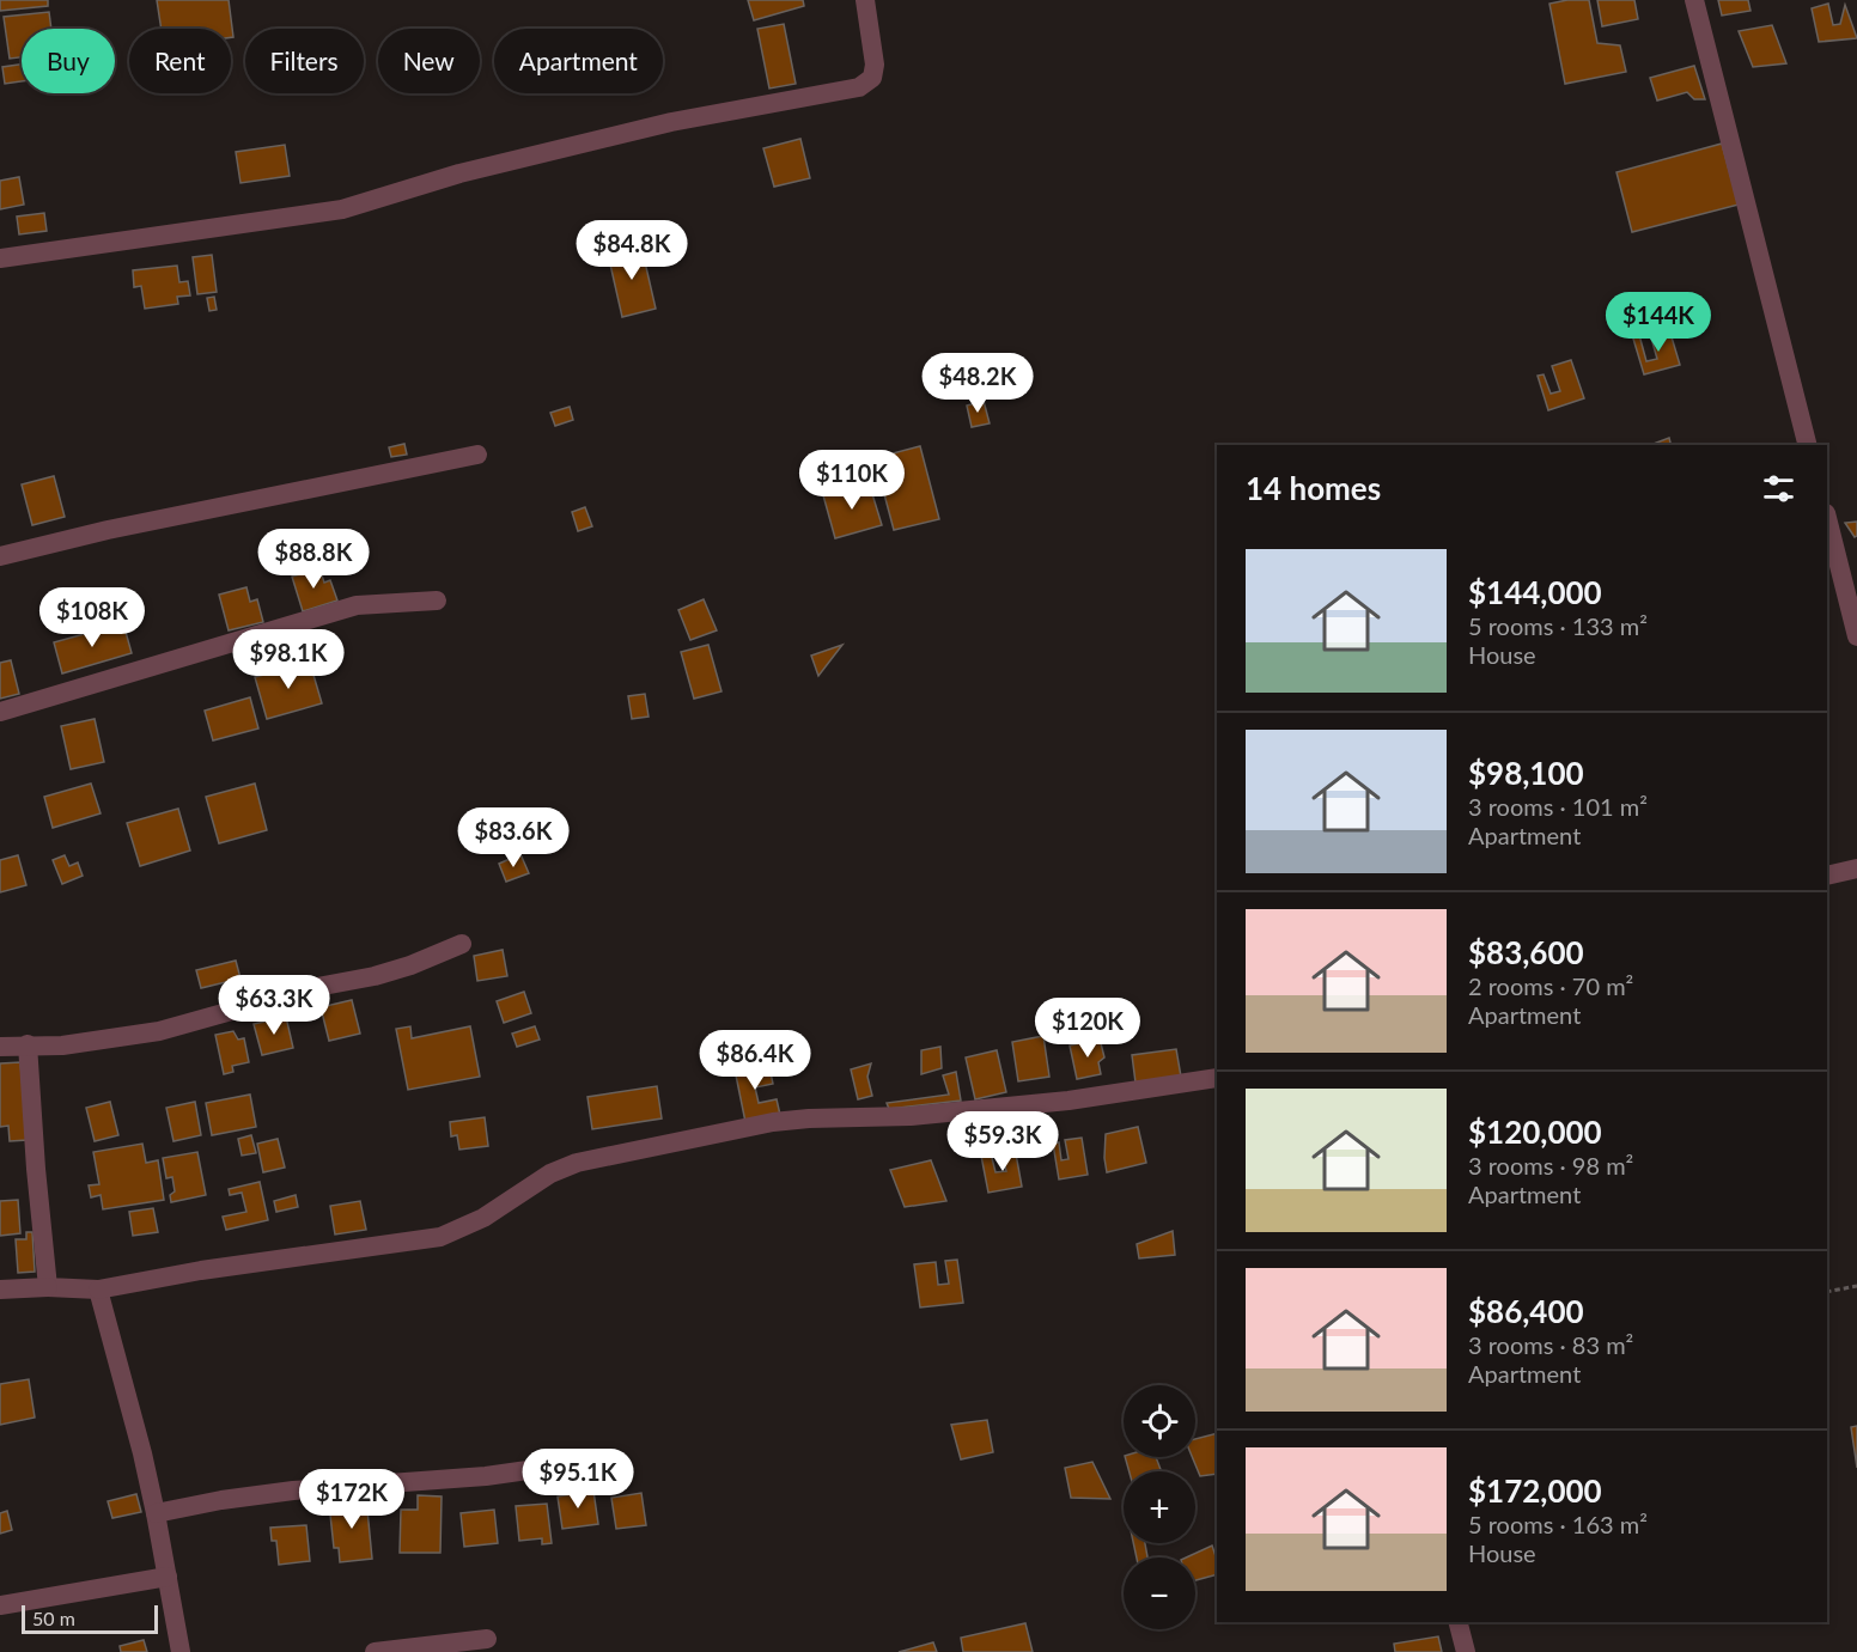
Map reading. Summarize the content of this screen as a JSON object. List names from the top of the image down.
{
  "scale_bar": "50 m",
  "page": {
    "chip": [
      "Buy",
      "Rent",
      "Filters",
      "New",
      "Apartment"
    ],
    "price": [
      "$84.8K",
      "$144K",
      "$48.2K",
      "$110K",
      "$88.8K",
      "$108K",
      "$98.1K",
      "$83.6K",
      "$63.3K",
      "$120K",
      "$86.4K",
      "$59.3K",
      "$95.1K",
      "$172K"
    ],
    "heading": "14 homes",
    "list": [
      {
        "name": "$144,000",
        "note": "5 rooms · 133 m² · House"
      },
      {
        "name": "$98,100",
        "note": "3 rooms · 101 m² · Apartment"
      },
      {
        "name": "$83,600",
        "note": "2 rooms · 70 m² · Apartment"
      },
      {
        "name": "$120,000",
        "note": "3 rooms · 98 m² · Apartment"
      },
      {
        "name": "$86,400",
        "note": "3 rooms · 83 m² · Apartment"
      },
      {
        "name": "$172,000",
        "note": "5 rooms · 163 m² · House"
      }
    ],
    "map_buttons": ["+", "−"],
    "scale": "50 m"
  }
}
